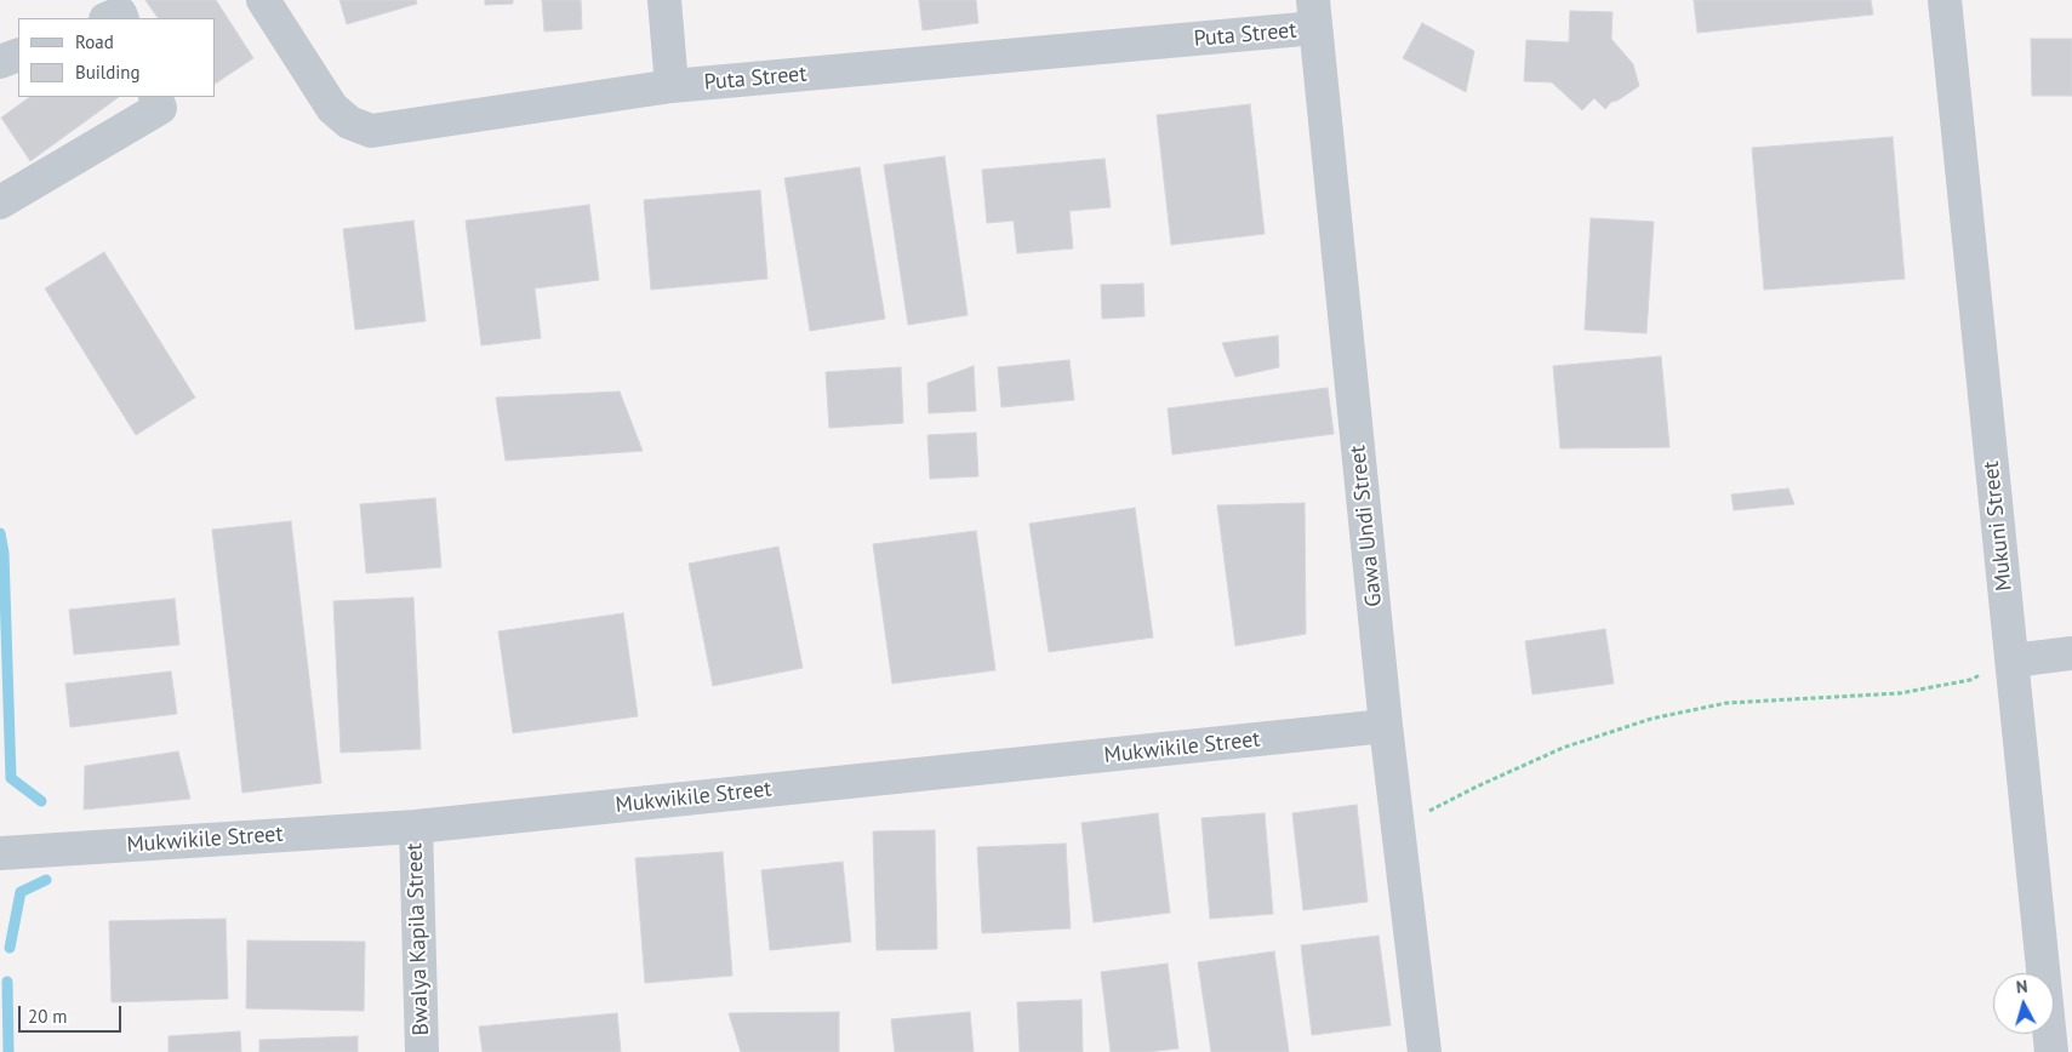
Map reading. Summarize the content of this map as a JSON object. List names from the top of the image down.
{
  "streets": {
    "street": [
      "Puta Street",
      "Gawa Undi Street",
      "Mukuni Street",
      "Mukwikile Street",
      "Bwalya Kapila Street"
    ]
  },
  "crossings": [
    ["Puta Street", "Gawa Undi Street"],
    ["Gawa Undi Street", "Mukwikile Street"],
    ["Mukwikile Street", "Bwalya Kapila Street"]
  ],
  "legend": ["Road", "Building"],
  "scale_bar": "20 m",
  "north": "top"
}
